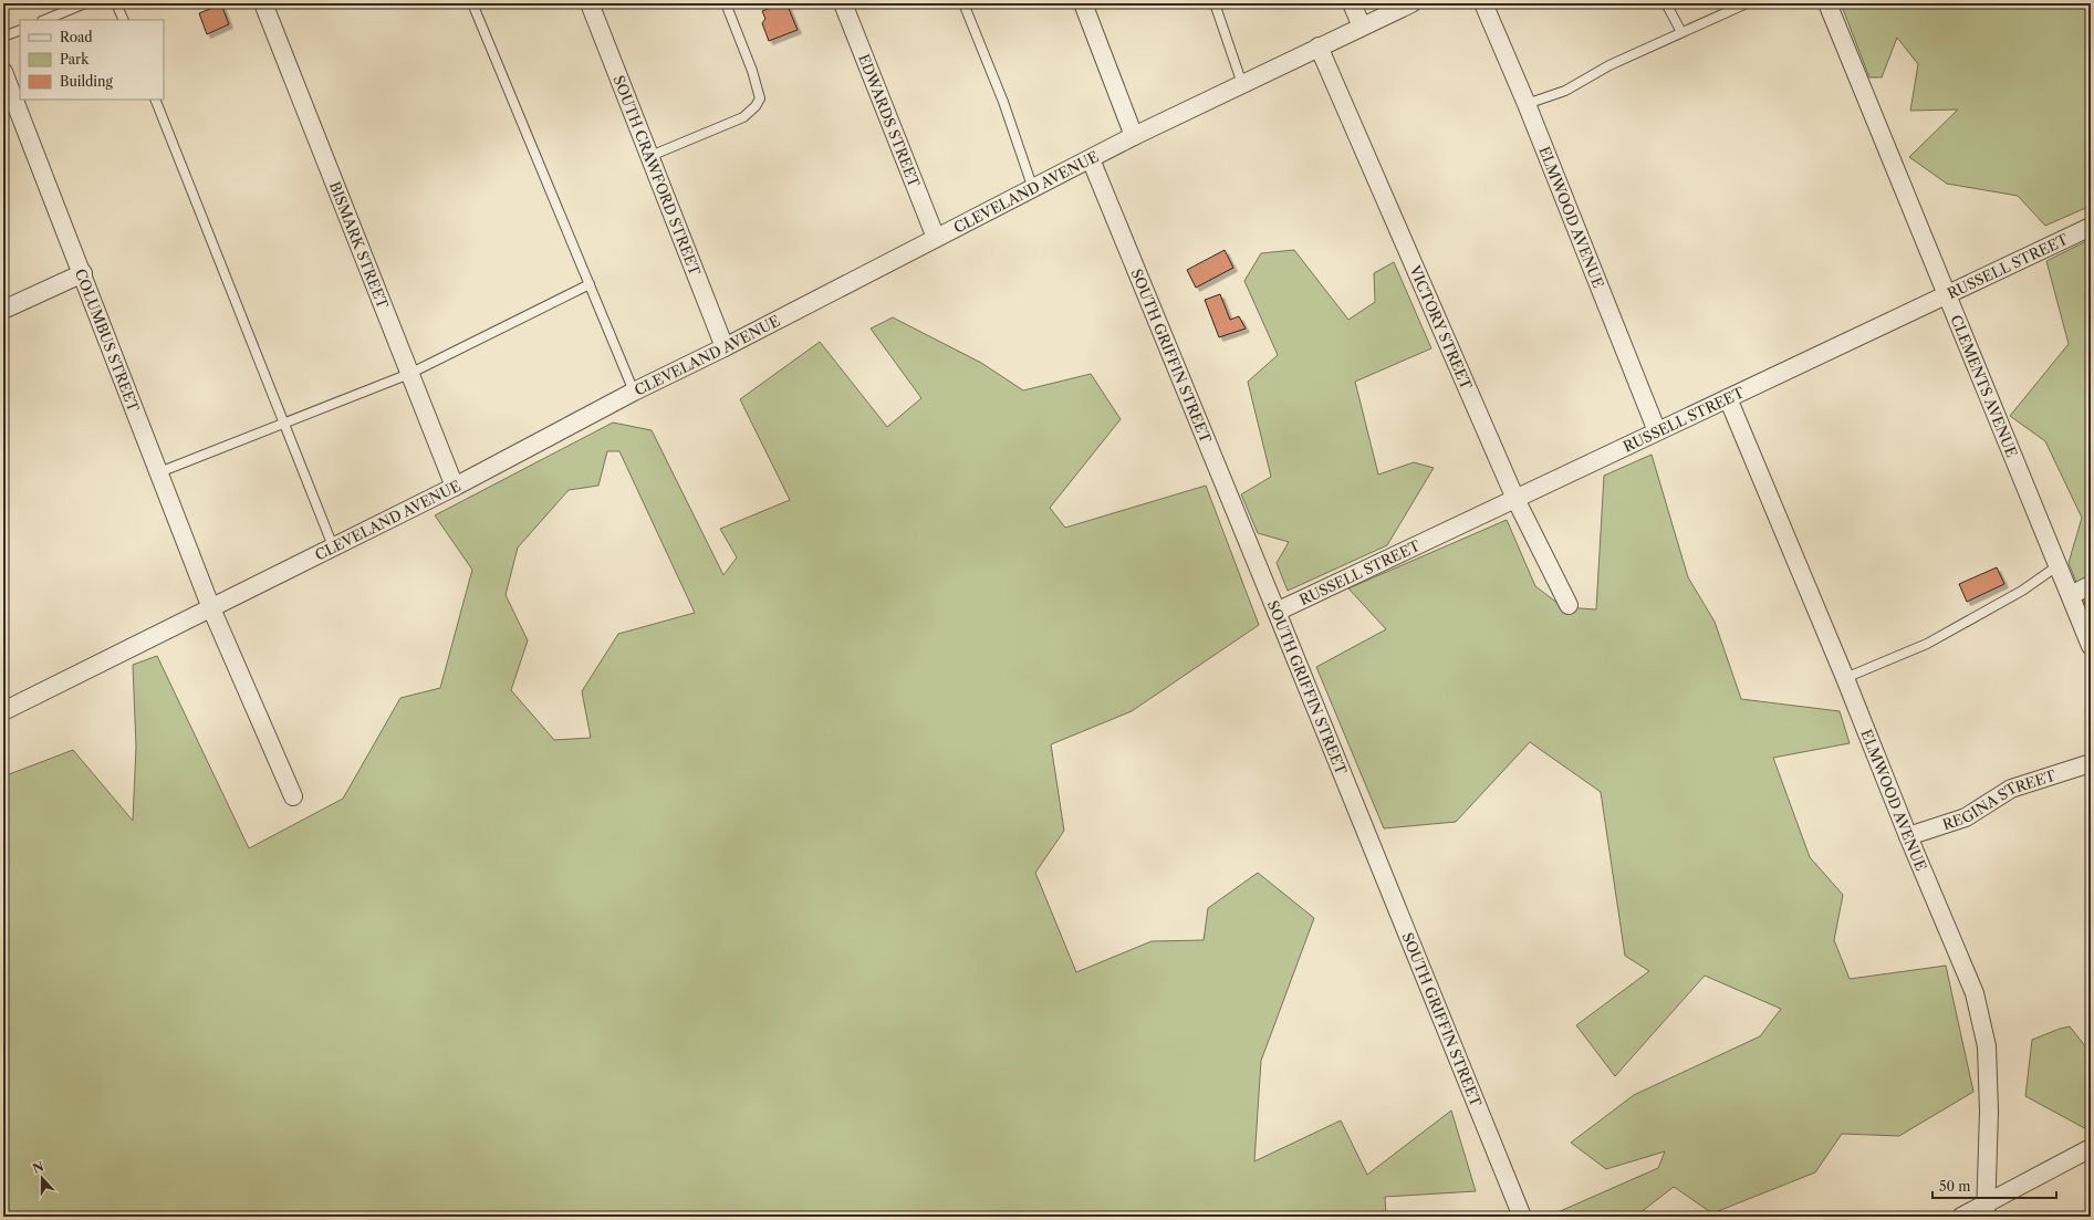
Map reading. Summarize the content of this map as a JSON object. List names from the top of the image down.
{
  "streets": {
    "street": [
      "EDWARDS STREET",
      "SOUTH CRAWFORD STREET",
      "CLEVELAND AVENUE",
      "ELMWOOD AVENUE",
      "BISMARK STREET",
      "RUSSELL STREET",
      "VICTORY STREET",
      "COLUMBUS STREET",
      "SOUTH GRIFFIN STREET",
      "CLEMENTS AVENUE",
      "REGINA STREET"
    ]
  },
  "crossings": [
    ["EDWARDS STREET", "CLEVELAND AVENUE"],
    ["SOUTH CRAWFORD STREET", "CLEVELAND AVENUE"],
    ["CLEVELAND AVENUE", "BISMARK STREET"],
    ["CLEVELAND AVENUE", "VICTORY STREET"],
    ["CLEVELAND AVENUE", "COLUMBUS STREET"],
    ["CLEVELAND AVENUE", "SOUTH GRIFFIN STREET"],
    ["ELMWOOD AVENUE", "RUSSELL STREET"],
    ["ELMWOOD AVENUE", "REGINA STREET"],
    ["RUSSELL STREET", "VICTORY STREET"],
    ["RUSSELL STREET", "SOUTH GRIFFIN STREET"],
    ["RUSSELL STREET", "CLEMENTS AVENUE"]
  ],
  "legend": ["Road", "Park", "Building"],
  "scale_bar": "50 m",
  "north": "top"
}
